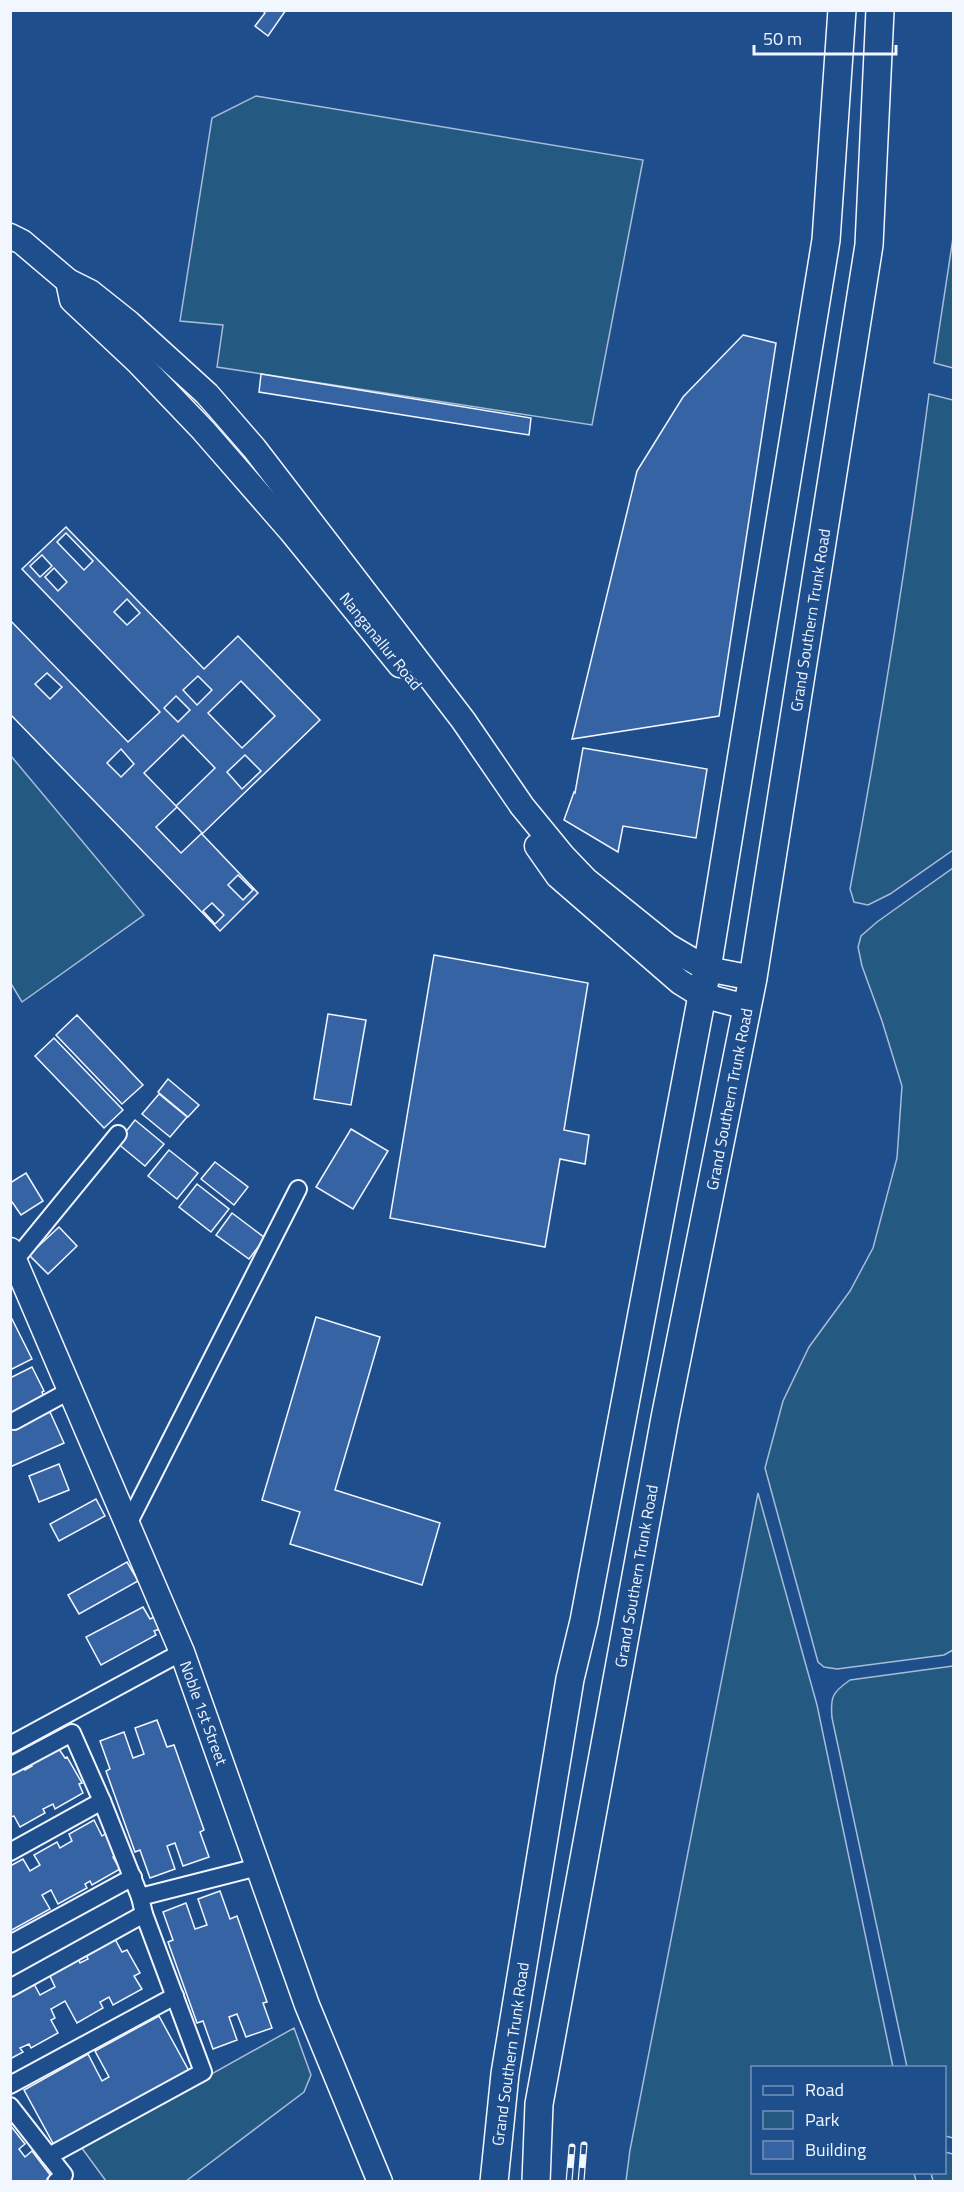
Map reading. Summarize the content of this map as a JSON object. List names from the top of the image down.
{
  "streets": {
    "main road": ["Grand Southern Trunk Road"],
    "street": ["Nanganallur Road", "Noble 1st Street"]
  },
  "crossings": [
    ["Grand Southern Trunk Road", "Nanganallur Road"]
  ],
  "legend": ["Road", "Park", "Building"],
  "scale_bar": "50 m"
}
